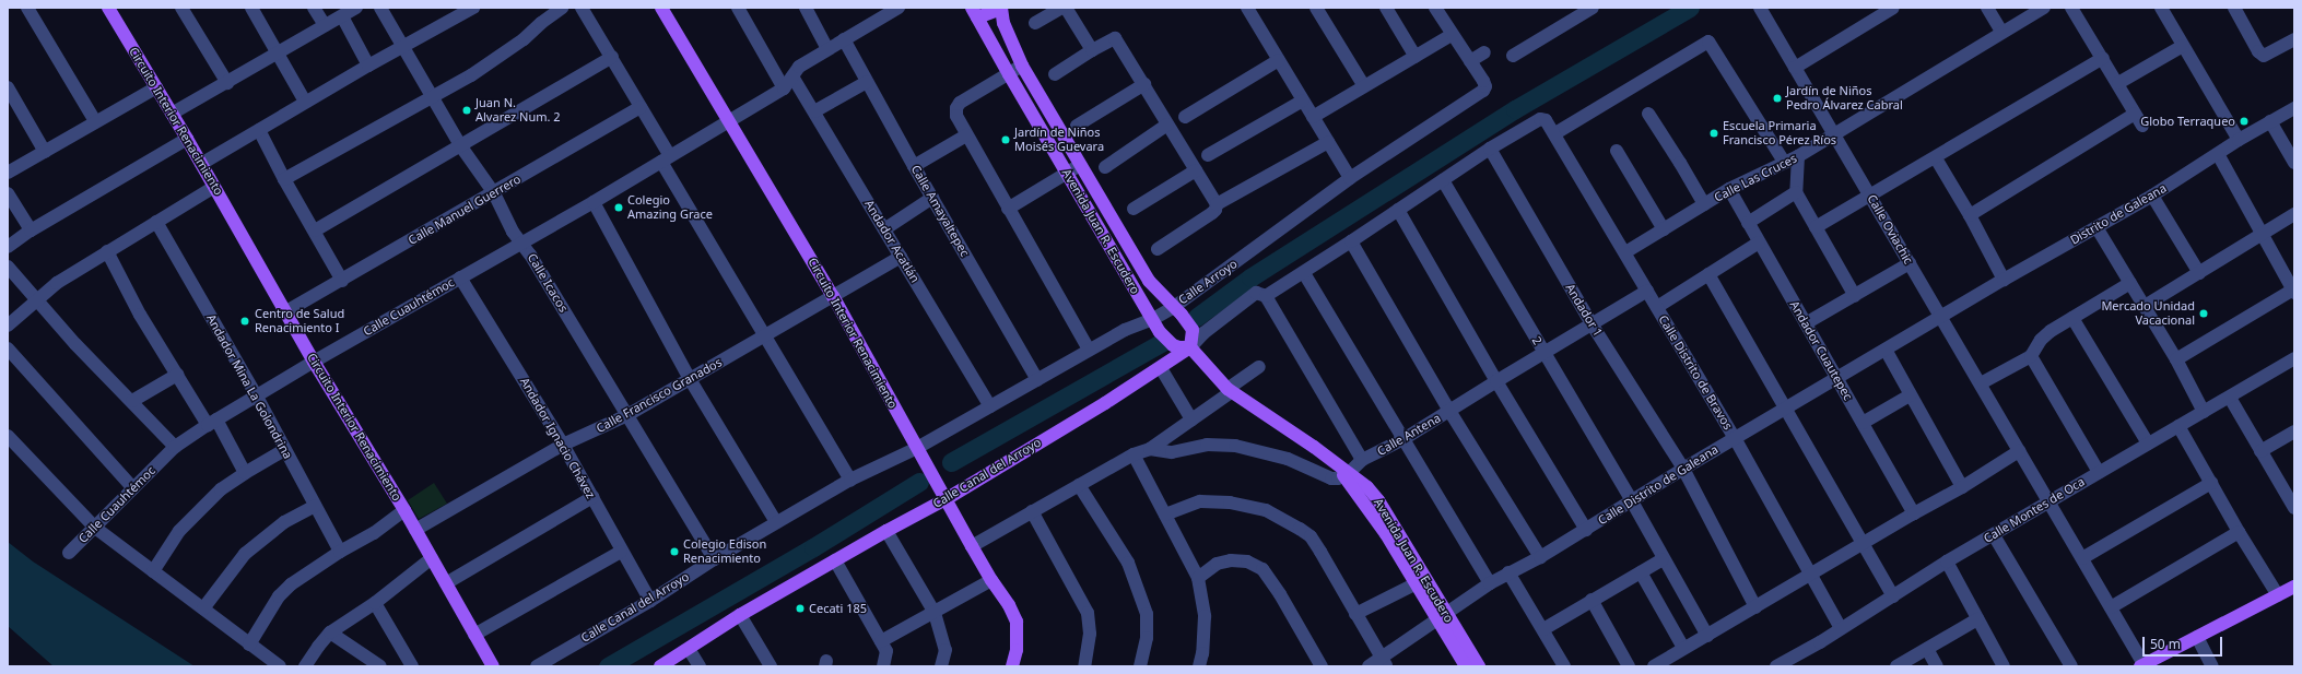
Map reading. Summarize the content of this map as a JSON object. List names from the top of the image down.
{
  "streets": {
    "main road": ["Circuito Interior Renacimiento", "Avenida Juan R. Escudero", "Calle Canal del Arroyo"],
    "street": [
      "Calle Las Cruces",
      "Calle Manuel Guerrero",
      "Calle Amayaltepec",
      "Distrito de Galeana",
      "Calle Oviachic",
      "Andador Acatlán",
      "Calle Arroyo",
      "Calle Icacos",
      "Calle Cuauhtémoc",
      "Andador 1",
      "2",
      "Andador Cuautepec",
      "Calle Distrito de Bravos",
      "Andador Mina La Golondrina",
      "Calle Francisco Granados",
      "Calle Antena",
      "Andador Ignacio Chávez",
      "Calle Distrito de Galeana",
      "Calle Montes de Oca"
    ]
  },
  "crossings": [
    ["Circuito Interior Renacimiento", "Calle Manuel Guerrero"],
    ["Circuito Interior Renacimiento", "Calle Arroyo"],
    ["Circuito Interior Renacimiento", "Calle Cuauhtémoc"],
    ["Circuito Interior Renacimiento", "Calle Francisco Granados"],
    ["Circuito Interior Renacimiento", "Calle Canal del Arroyo"],
    ["Calle Las Cruces", "Calle Oviachic"],
    ["Calle Las Cruces", "Andador Cuautepec"],
    ["Calle Las Cruces", "Calle Distrito de Bravos"],
    ["Calle Manuel Guerrero", "Calle Icacos"],
    ["Calle Amayaltepec", "Calle Arroyo"],
    ["Distrito de Galeana", "Calle Oviachic"],
    ["Distrito de Galeana", "Calle Distrito de Galeana"],
    ["Calle Oviachic", "Calle Distrito de Galeana"],
    ["Calle Oviachic", "Calle Montes de Oca"],
    ["Avenida Juan R. Escudero", "Calle Arroyo"],
    ["Avenida Juan R. Escudero", "Calle Antena"],
    ["Avenida Juan R. Escudero", "Calle Canal del Arroyo"],
    ["Avenida Juan R. Escudero", "Calle Distrito de Galeana"],
    ["Andador Acatlán", "Calle Arroyo"],
    ["Andador Acatlán", "Calle Francisco Granados"],
    ["Calle Arroyo", "Calle Canal del Arroyo"],
    ["Calle Icacos", "Calle Cuauhtémoc"],
    ["Calle Icacos", "Calle Francisco Granados"],
    ["Calle Icacos", "Calle Canal del Arroyo"],
    ["Calle Cuauhtémoc", "Andador Mina La Golondrina"],
    ["Calle Cuauhtémoc", "Andador Ignacio Chávez"],
    ["Andador 1", "Calle Antena"],
    ["Andador 1", "Calle Canal del Arroyo"],
    ["Andador 1", "Calle Distrito de Galeana"],
    ["2", "Calle Antena"],
    ["2", "Calle Canal del Arroyo"],
    ["2", "Calle Distrito de Galeana"],
    ["Andador Cuautepec", "Calle Distrito de Galeana"],
    ["Calle Distrito de Bravos", "Calle Antena"],
    ["Calle Distrito de Bravos", "Calle Canal del Arroyo"],
    ["Calle Distrito de Bravos", "Calle Distrito de Galeana"],
    ["Calle Distrito de Bravos", "Calle Montes de Oca"],
    ["Calle Francisco Granados", "Andador Ignacio Chávez"],
    ["Andador Ignacio Chávez", "Calle Canal del Arroyo"]
  ],
  "places": [
    "Jardín de Niños Pedro Álvarez Cabral",
    "Juan N. Alvarez Num. 2",
    "Globo Terraqueo",
    "Escuela Primaria Francisco Pérez Ríos",
    "Jardín de Niños Moisés Guevara",
    "Colegio Amazing Grace",
    "Mercado Unidad Vacacional",
    "Centro de Salud Renacimiento I",
    "Colegio Edison Renacimiento",
    "Cecati 185"
  ],
  "scale_bar": "50 m"
}
